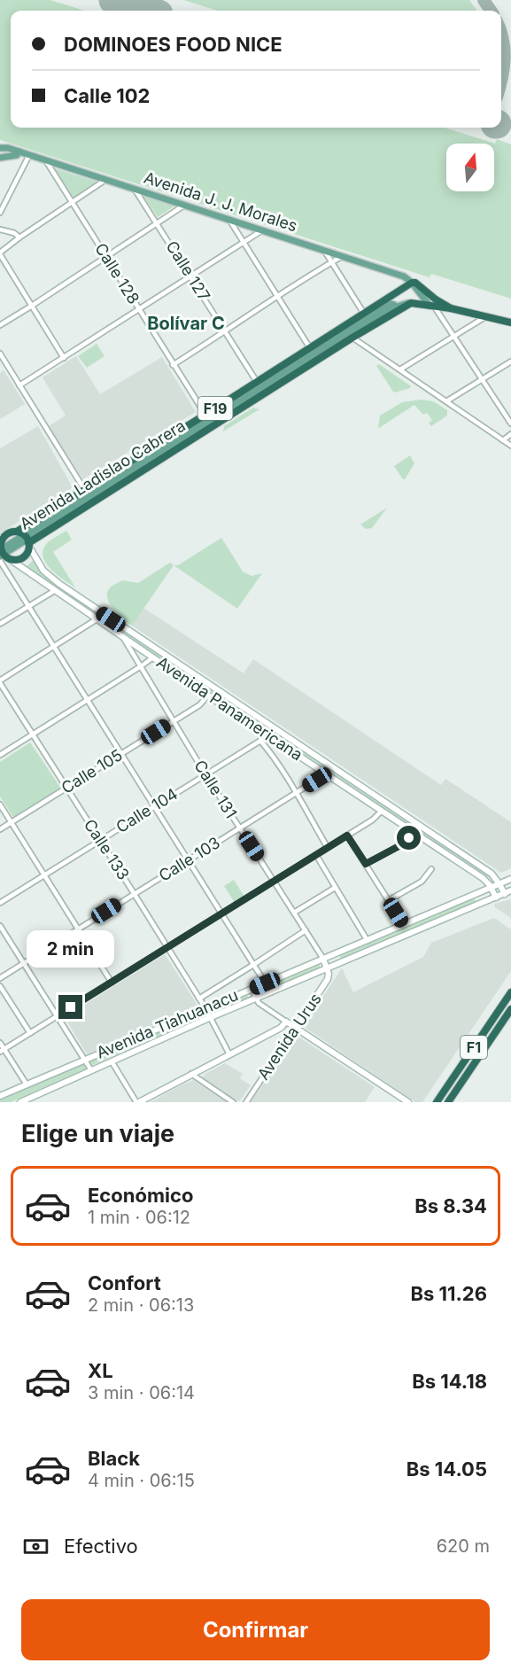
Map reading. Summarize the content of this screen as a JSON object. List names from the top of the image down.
{
  "streets": {
    "highway": ["F19", "Avenida Ladislao Cabrera", "F1"],
    "main road": [
      "Avenida J. J. Morales",
      "Avenida Panamericana",
      "Calle 131",
      "Avenida Tiahuanacu",
      "Avenida Urus"
    ],
    "street": [
      "Calle 127",
      "Calle 128",
      "Calle 105",
      "Calle 104",
      "Calle 133",
      "Calle 103"
    ]
  },
  "crossings": [
    ["Avenida J. J. Morales", "Calle 127"],
    ["Avenida J. J. Morales", "Calle 128"],
    ["Avenida J. J. Morales", "Avenida Ladislao Cabrera"],
    ["Calle 127", "Avenida Ladislao Cabrera"],
    ["Calle 128", "Avenida Ladislao Cabrera"],
    ["F19", "Avenida Ladislao Cabrera"],
    ["F19", "Avenida Panamericana"],
    ["Avenida Ladislao Cabrera", "Avenida Panamericana"],
    ["Avenida Panamericana", "Calle 105"],
    ["Avenida Panamericana", "Calle 131"],
    ["Avenida Panamericana", "Calle 104"],
    ["Avenida Panamericana", "Calle 103"],
    ["Avenida Panamericana", "Avenida Tiahuanacu"],
    ["Calle 105", "Calle 131"],
    ["Calle 105", "Calle 133"],
    ["Calle 131", "Calle 104"],
    ["Calle 131", "Calle 103"],
    ["Calle 131", "Avenida Tiahuanacu"],
    ["Calle 131", "Avenida Urus"],
    ["Calle 104", "Calle 133"],
    ["Calle 133", "Calle 103"],
    ["Calle 133", "Avenida Tiahuanacu"],
    ["Avenida Tiahuanacu", "Avenida Urus"]
  ],
  "districts": ["Bolívar C"],
  "north": "top",
  "page": {
    "banner": ["DOMINOES FOOD NICE", "Calle 102"],
    "bubble": "2 min",
    "heading": "Elige un viaje",
    "list": [
      {
        "name": "Económico",
        "note": "1 min · 06:12",
        "value": "Bs 8.34"
      },
      {
        "name": "Confort",
        "note": "2 min · 06:13",
        "value": "Bs 11.26"
      },
      {
        "name": "XL",
        "note": "3 min · 06:14",
        "value": "Bs 14.18"
      },
      {
        "name": "Black",
        "note": "4 min · 06:15",
        "value": "Bs 14.05"
      }
    ],
    "pay": ["Efectivo", "620 m"],
    "buttons": "Confirmar"
  }
}
